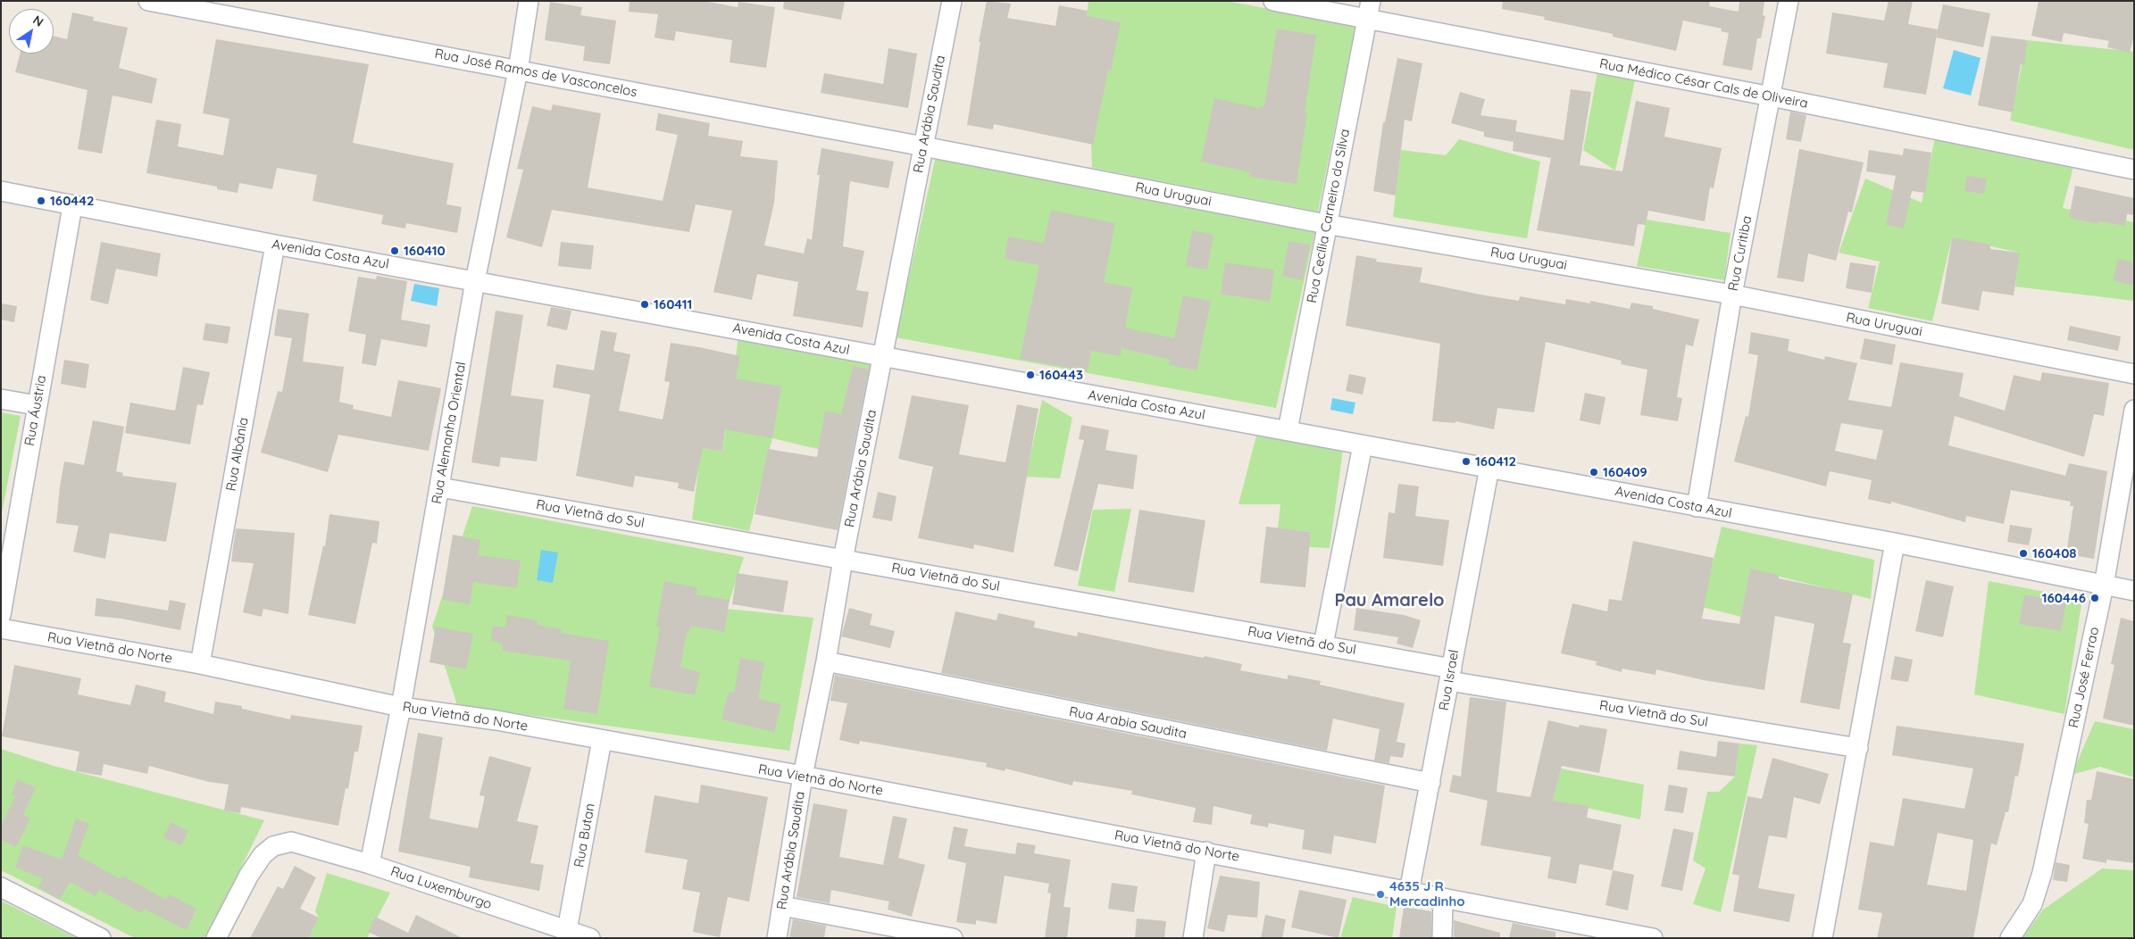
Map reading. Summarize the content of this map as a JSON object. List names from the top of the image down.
{
  "streets": {
    "street": [
      "Rua José Ramos de Vasconcelos",
      "Rua Médico César Cals de Oliveira",
      "Rua Arábia Saudita",
      "Rua Uruguai",
      "Rua Cecília Carneiro da Silva",
      "Rua Curitiba",
      "Avenida Costa Azul",
      "Rua Áustria",
      "Rua Alemanha Oriental",
      "Rua Albânia",
      "Rua Vietnã do Sul",
      "Rua Vietnã do Norte",
      "Rua José Ferrao",
      "Rua Israel",
      "Rua Arabia Saudita",
      "Rua Butan",
      "Rua Luxemburgo"
    ]
  },
  "crossings": [
    ["Rua José Ramos de Vasconcelos", "Rua Arábia Saudita"],
    ["Rua José Ramos de Vasconcelos", "Rua Uruguai"],
    ["Rua José Ramos de Vasconcelos", "Rua Alemanha Oriental"],
    ["Rua Médico César Cals de Oliveira", "Rua Cecília Carneiro da Silva"],
    ["Rua Médico César Cals de Oliveira", "Rua Curitiba"],
    ["Rua Arábia Saudita", "Rua Uruguai"],
    ["Rua Arábia Saudita", "Avenida Costa Azul"],
    ["Rua Arábia Saudita", "Rua Vietnã do Sul"],
    ["Rua Arábia Saudita", "Rua Vietnã do Norte"],
    ["Rua Arábia Saudita", "Rua Arabia Saudita"],
    ["Rua Uruguai", "Rua Cecília Carneiro da Silva"],
    ["Rua Uruguai", "Rua Curitiba"],
    ["Rua Cecília Carneiro da Silva", "Avenida Costa Azul"],
    ["Rua Curitiba", "Avenida Costa Azul"],
    ["Avenida Costa Azul", "Rua Áustria"],
    ["Avenida Costa Azul", "Rua Alemanha Oriental"],
    ["Avenida Costa Azul", "Rua Albânia"],
    ["Avenida Costa Azul", "Rua José Ferrao"],
    ["Avenida Costa Azul", "Rua Israel"],
    ["Rua Alemanha Oriental", "Rua Vietnã do Sul"],
    ["Rua Alemanha Oriental", "Rua Vietnã do Norte"],
    ["Rua Alemanha Oriental", "Rua Luxemburgo"],
    ["Rua Albânia", "Rua Vietnã do Norte"],
    ["Rua Vietnã do Sul", "Rua Israel"],
    ["Rua Vietnã do Norte", "Rua Israel"],
    ["Rua Vietnã do Norte", "Rua Butan"],
    ["Rua Israel", "Rua Arabia Saudita"],
    ["Rua Butan", "Rua Luxemburgo"]
  ],
  "districts": ["Pau Amarelo"],
  "places": [
    "160442",
    "160410",
    "160411",
    "160443",
    "160412",
    "160409",
    "160408",
    "160446",
    "4635 J R Mercadinho"
  ],
  "north": "top right"
}
